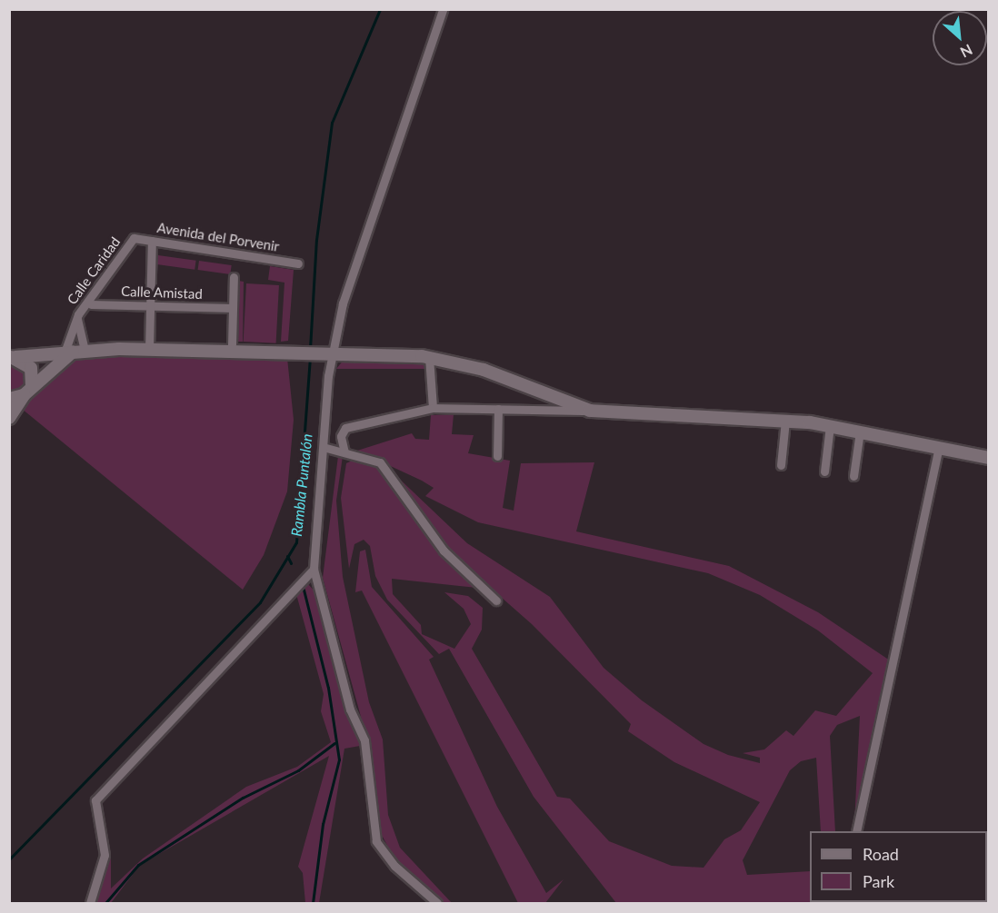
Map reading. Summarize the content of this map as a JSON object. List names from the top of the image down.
{
  "streets": {
    "street": ["Avenida del Porvenir", "Calle Caridad", "Calle Amistad"]
  },
  "crossings": [
    ["Avenida del Porvenir", "Calle Caridad"]
  ],
  "water": ["Rambla Puntalón"],
  "legend": ["Road", "Park"],
  "north": "bottom right"
}
